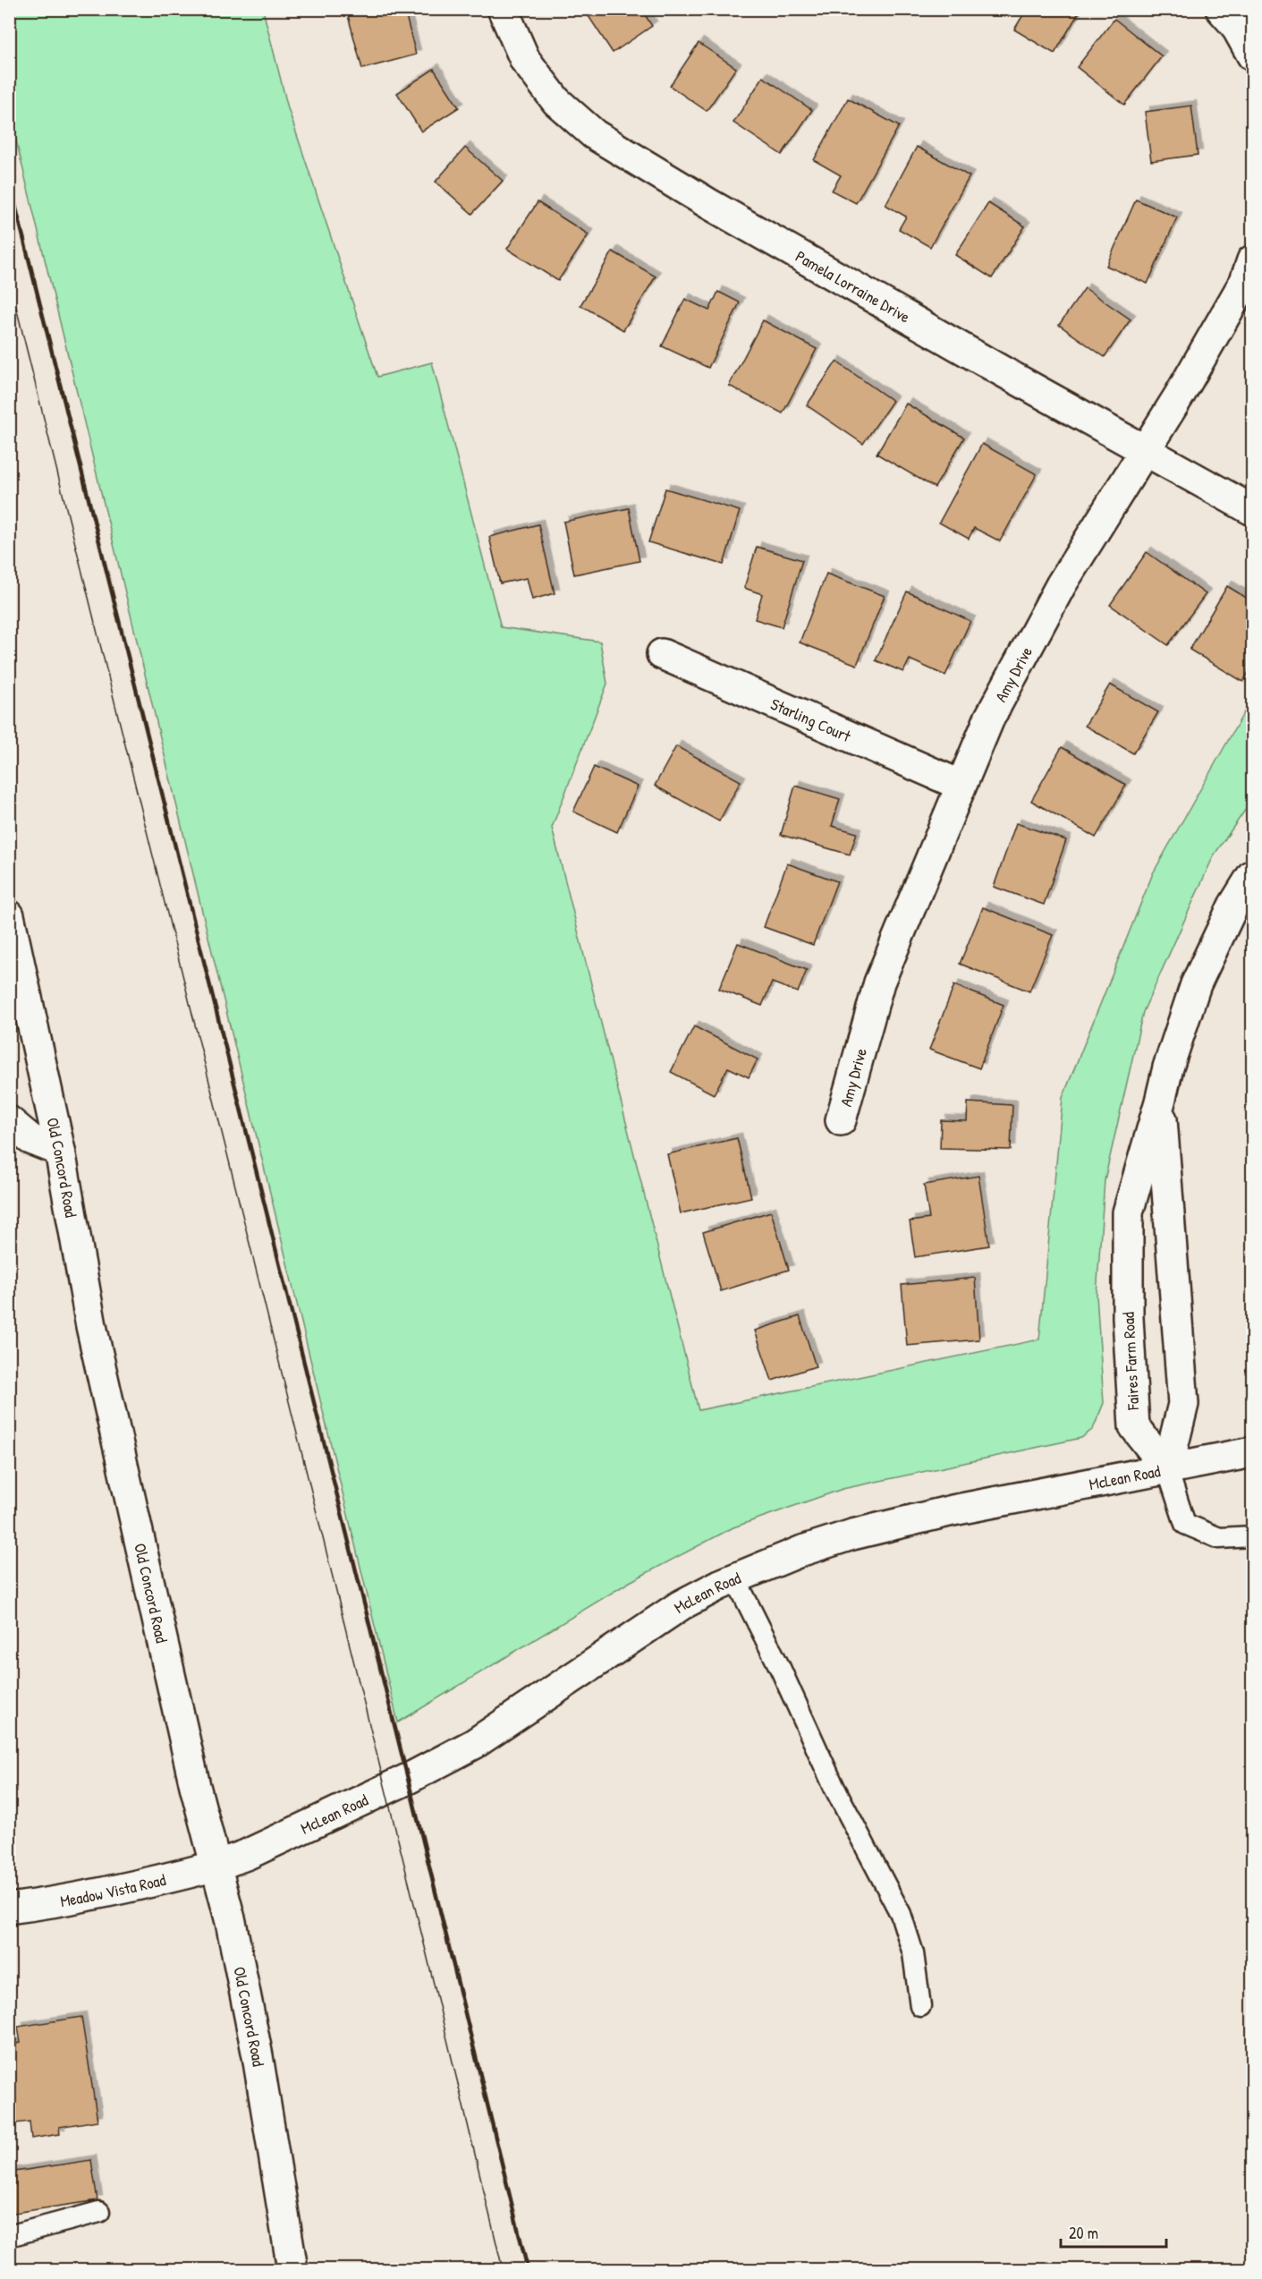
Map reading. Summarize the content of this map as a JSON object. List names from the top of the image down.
{
  "streets": {
    "street": [
      "Pamela Lorraine Drive",
      "Amy Drive",
      "Starling Court",
      "Old Concord Road",
      "Faires Farm Road",
      "McLean Road",
      "Meadow Vista Road"
    ]
  },
  "crossings": [
    ["Pamela Lorraine Drive", "Amy Drive"],
    ["Amy Drive", "Starling Court"],
    ["Old Concord Road", "McLean Road"],
    ["Old Concord Road", "Meadow Vista Road"],
    ["Faires Farm Road", "McLean Road"],
    ["McLean Road", "Meadow Vista Road"]
  ],
  "scale_bar": "20 m"
}
